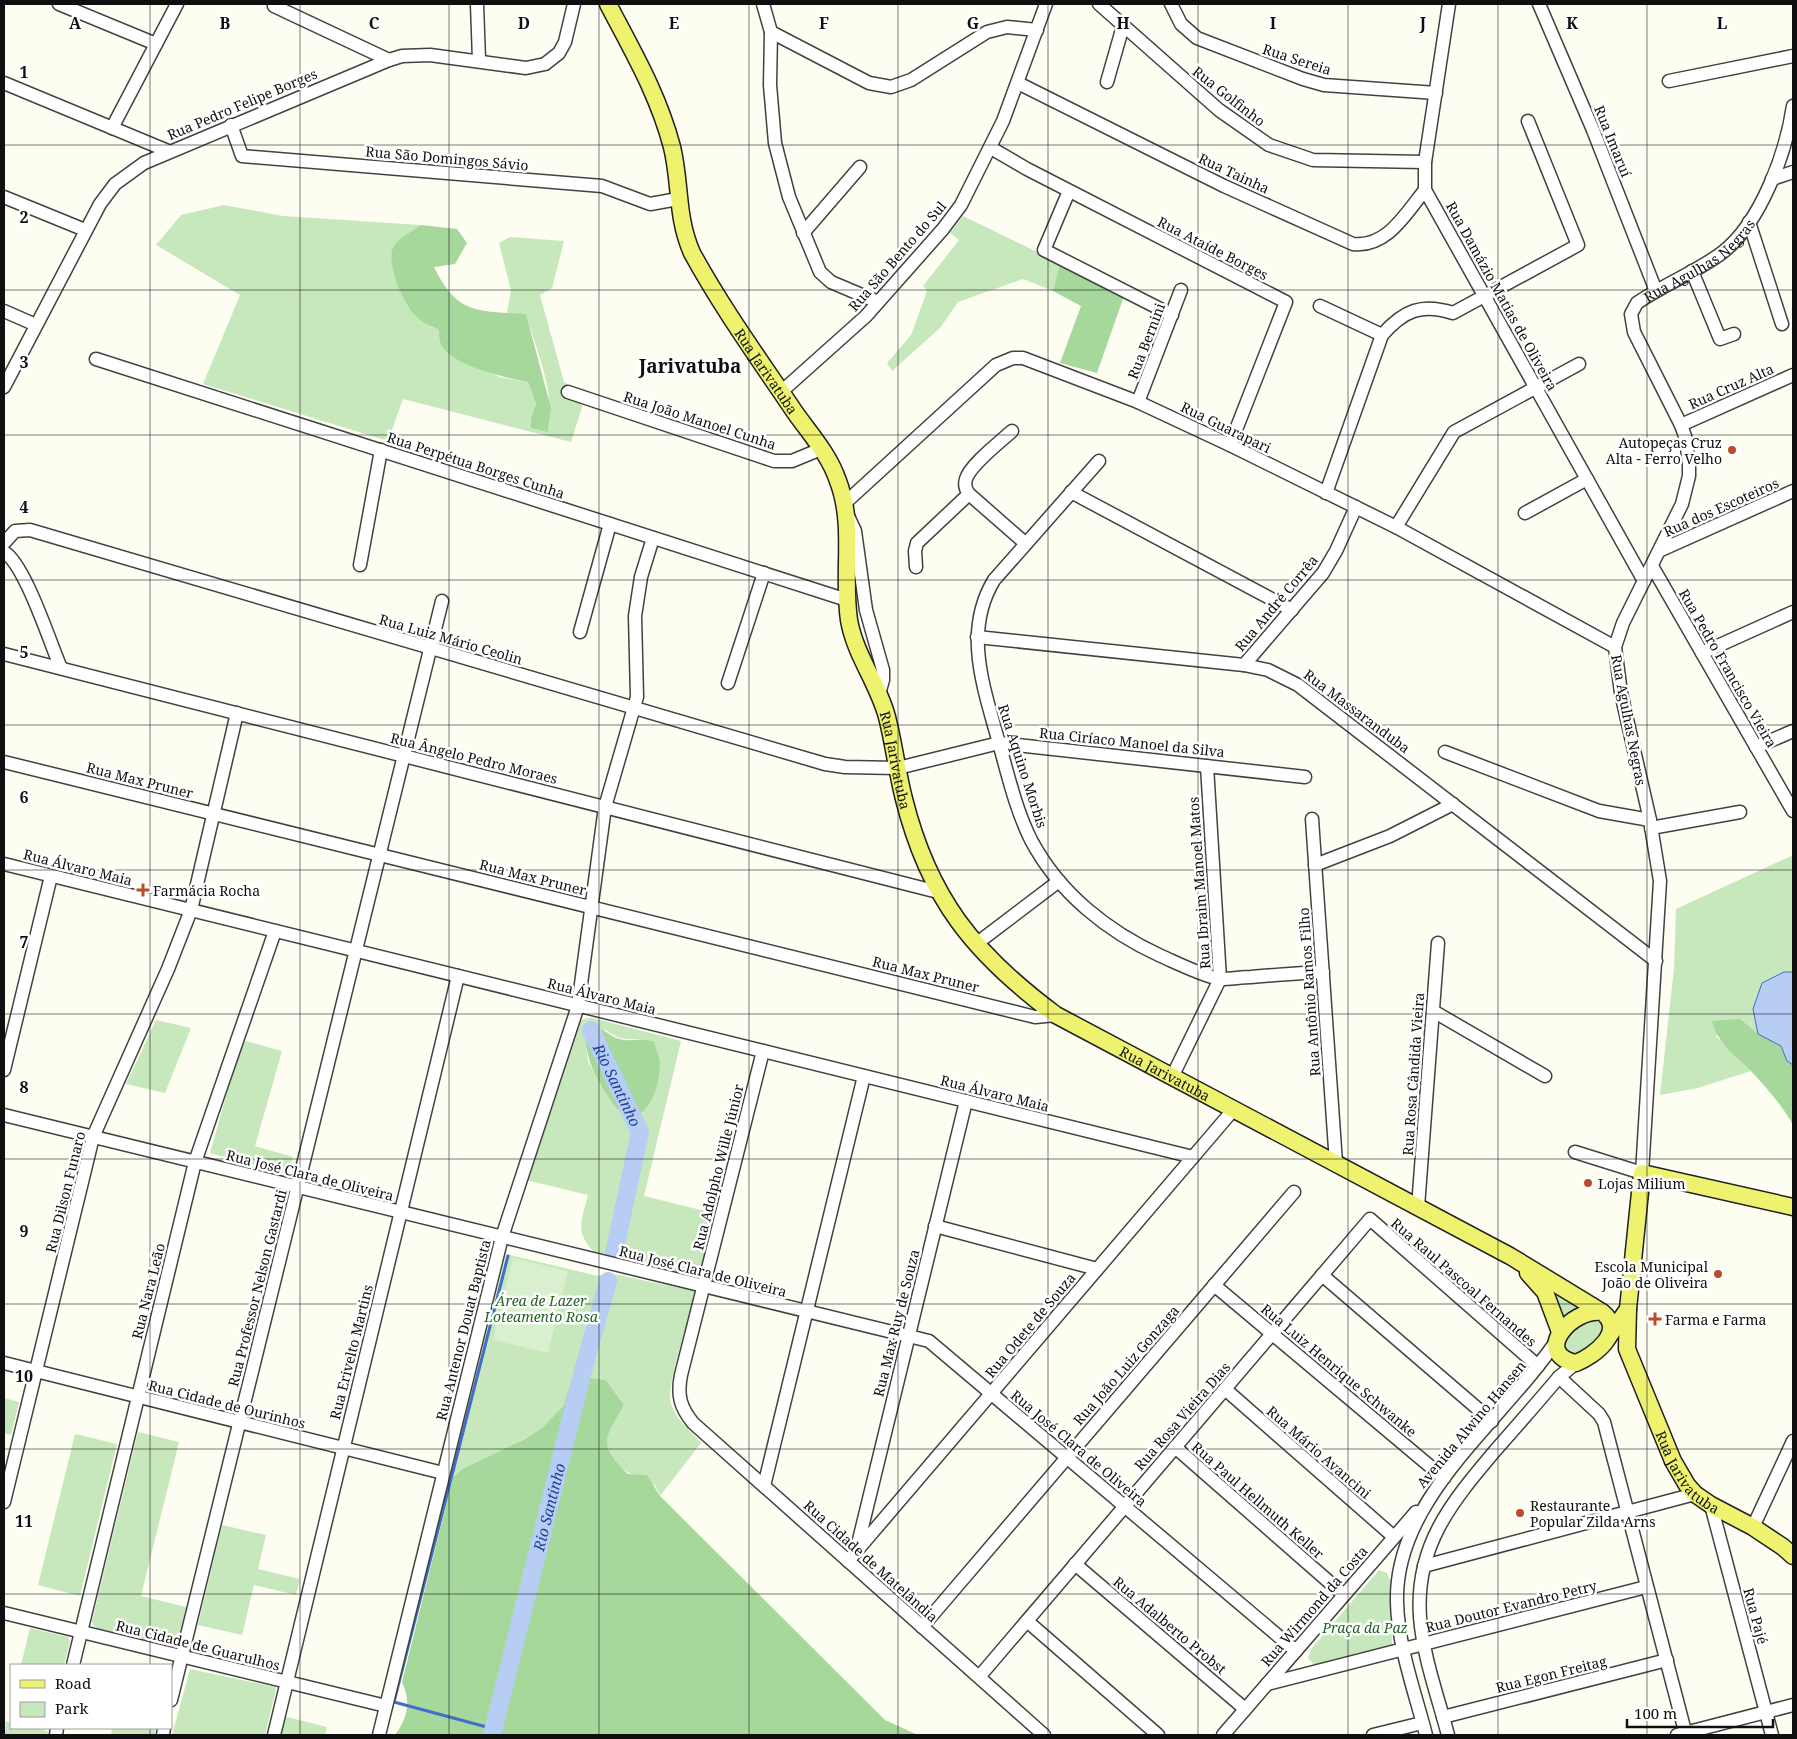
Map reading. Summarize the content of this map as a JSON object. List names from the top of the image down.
{
  "streets": {
    "main road": ["Rua Agulhas Negras", "Rua Jarivatuba"],
    "street": [
      "Rua Sereia",
      "Rua Golfinho",
      "Rua Pedro Felipe Borges",
      "Rua Imaruí",
      "Rua São Domingos Sávio",
      "Rua Tainha",
      "Rua Ataíde Borges",
      "Rua São Bento do Sul",
      "Rua Damázio Matias de Oliveira",
      "Rua Bernini",
      "Rua Cruz Alta",
      "Rua João Manoel Cunha",
      "Rua Guarapari",
      "Rua Perpétua Borges Cunha",
      "Rua dos Escoteiros",
      "Rua André Corrêa",
      "Rua Luiz Mário Ceolin",
      "Rua Pedro Francisco Vieira",
      "Rua Massaranduba",
      "Rua Ciríaco Manoel da Silva",
      "Rua Ângelo Pedro Moraes",
      "Rua Aquino Morbis",
      "Rua Max Pruner",
      "Rua Álvaro Maia",
      "Rua Ibraim Manoel Matos",
      "Rua Antônio Ramos Filho",
      "Rua Rosa Cândida Vieira",
      "Rua Adolpho Wille Júnior",
      "Rua José Clara de Oliveira",
      "Rua Dilson Funaro",
      "Rua Raul Pascoal Fernandes",
      "Rua Professor Nelson Gastardi",
      "Rua Nara Leão",
      "Rua Max Ruy de Souza",
      "Rua Odete de Souza",
      "Rua Antenor Douat Baptista",
      "Rua Erivelto Martins",
      "Rua João Luiz Gonzaga",
      "Rua Luiz Henrique Schwanke",
      "Rua Cidade de Ourinhos",
      "Rua Rosa Vieira Dias",
      "Avenida Alwino Hansen",
      "Rua Mário Avancini",
      "Rua Paul Hellmuth Keller",
      "Rua Cidade de Matelândia",
      "Rua Wirmond da Costa",
      "Rua Doutor Evandro Petry",
      "Rua Pajé",
      "Rua Adalberto Probst",
      "Rua Cidade de Guarulhos",
      "Rua Egon Freitag"
    ]
  },
  "crossings": [
    ["Rua Sereia", "Rua Damázio Matias de Oliveira"],
    ["Rua Golfinho", "Rua Damázio Matias de Oliveira"],
    ["Rua Pedro Felipe Borges", "Rua São Domingos Sávio"],
    ["Rua Imaruí", "Rua Agulhas Negras"],
    ["Rua São Domingos Sávio", "Rua Jarivatuba"],
    ["Rua Tainha", "Rua São Bento do Sul"],
    ["Rua Tainha", "Rua Damázio Matias de Oliveira"],
    ["Rua Ataíde Borges", "Rua São Bento do Sul"],
    ["Rua Ataíde Borges", "Rua Guarapari"],
    ["Rua São Bento do Sul", "Rua Jarivatuba"],
    ["Rua Agulhas Negras", "Rua Damázio Matias de Oliveira"],
    ["Rua Agulhas Negras", "Rua Jarivatuba"],
    ["Rua Agulhas Negras", "Rua Cruz Alta"],
    ["Rua Agulhas Negras", "Rua Guarapari"],
    ["Rua Agulhas Negras", "Rua dos Escoteiros"],
    ["Rua Agulhas Negras", "Rua Pedro Francisco Vieira"],
    ["Rua Agulhas Negras", "Rua Massaranduba"],
    ["Rua Bernini", "Rua Guarapari"],
    ["Rua Jarivatuba", "Rua João Manoel Cunha"],
    ["Rua Jarivatuba", "Rua Guarapari"],
    ["Rua Jarivatuba", "Rua Perpétua Borges Cunha"],
    ["Rua Jarivatuba", "Rua Luiz Mário Ceolin"],
    ["Rua Jarivatuba", "Rua Ciríaco Manoel da Silva"],
    ["Rua Jarivatuba", "Rua Ângelo Pedro Moraes"],
    ["Rua Jarivatuba", "Rua Max Pruner"],
    ["Rua Jarivatuba", "Rua Ibraim Manoel Matos"],
    ["Rua Jarivatuba", "Rua Antônio Ramos Filho"],
    ["Rua Jarivatuba", "Rua Rosa Cândida Vieira"],
    ["Rua Jarivatuba", "Rua Odete de Souza"],
    ["Rua Jarivatuba", "Avenida Alwino Hansen"],
    ["Rua Jarivatuba", "Rua Pajé"],
    ["Rua Guarapari", "Rua André Corrêa"],
    ["Rua Perpétua Borges Cunha", "Rua Antenor Douat Baptista"],
    ["Rua André Corrêa", "Rua Massaranduba"],
    ["Rua Luiz Mário Ceolin", "Rua Ciríaco Manoel da Silva"],
    ["Rua Luiz Mário Ceolin", "Rua Professor Nelson Gastardi"],
    ["Rua Luiz Mário Ceolin", "Rua Antenor Douat Baptista"],
    ["Rua Massaranduba", "Rua Aquino Morbis"],
    ["Rua Ciríaco Manoel da Silva", "Rua Aquino Morbis"],
    ["Rua Ciríaco Manoel da Silva", "Rua Ibraim Manoel Matos"],
    ["Rua Ângelo Pedro Moraes", "Rua Dilson Funaro"],
    ["Rua Ângelo Pedro Moraes", "Rua Professor Nelson Gastardi"],
    ["Rua Ângelo Pedro Moraes", "Rua Antenor Douat Baptista"],
    ["Rua Aquino Morbis", "Rua Ibraim Manoel Matos"],
    ["Rua Aquino Morbis", "Rua Antônio Ramos Filho"],
    ["Rua Max Pruner", "Rua Dilson Funaro"],
    ["Rua Max Pruner", "Rua Professor Nelson Gastardi"],
    ["Rua Max Pruner", "Rua Antenor Douat Baptista"],
    ["Rua Álvaro Maia", "Rua Adolpho Wille Júnior"],
    ["Rua Álvaro Maia", "Rua Dilson Funaro"],
    ["Rua Álvaro Maia", "Rua Professor Nelson Gastardi"],
    ["Rua Álvaro Maia", "Rua Nara Leão"],
    ["Rua Álvaro Maia", "Rua Max Ruy de Souza"],
    ["Rua Álvaro Maia", "Rua Odete de Souza"],
    ["Rua Álvaro Maia", "Rua Antenor Douat Baptista"],
    ["Rua Álvaro Maia", "Rua Erivelto Martins"],
    ["Rua Adolpho Wille Júnior", "Rua José Clara de Oliveira"],
    ["Rua Adolpho Wille Júnior", "Rua Cidade de Matelândia"],
    ["Rua José Clara de Oliveira", "Rua Dilson Funaro"],
    ["Rua José Clara de Oliveira", "Rua Professor Nelson Gastardi"],
    ["Rua José Clara de Oliveira", "Rua Nara Leão"],
    ["Rua José Clara de Oliveira", "Rua Max Ruy de Souza"],
    ["Rua José Clara de Oliveira", "Rua Odete de Souza"],
    ["Rua José Clara de Oliveira", "Rua Antenor Douat Baptista"],
    ["Rua José Clara de Oliveira", "Rua Erivelto Martins"],
    ["Rua José Clara de Oliveira", "Rua João Luiz Gonzaga"],
    ["Rua José Clara de Oliveira", "Rua Rosa Vieira Dias"],
    ["Rua José Clara de Oliveira", "Rua Wirmond da Costa"],
    ["Rua Dilson Funaro", "Rua Cidade de Ourinhos"],
    ["Rua Raul Pascoal Fernandes", "Rua Rosa Vieira Dias"],
    ["Rua Raul Pascoal Fernandes", "Avenida Alwino Hansen"],
    ["Rua Professor Nelson Gastardi", "Rua Cidade de Ourinhos"],
    ["Rua Professor Nelson Gastardi", "Rua Cidade de Guarulhos"],
    ["Rua Nara Leão", "Rua Cidade de Ourinhos"],
    ["Rua Nara Leão", "Rua Cidade de Guarulhos"],
    ["Rua Max Ruy de Souza", "Rua Odete de Souza"],
    ["Rua Max Ruy de Souza", "Rua Cidade de Matelândia"],
    ["Rua Odete de Souza", "Rua Cidade de Matelândia"],
    ["Rua Antenor Douat Baptista", "Rua Cidade de Ourinhos"],
    ["Rua Antenor Douat Baptista", "Rua Cidade de Guarulhos"],
    ["Rua Erivelto Martins", "Rua Cidade de Ourinhos"],
    ["Rua Erivelto Martins", "Rua Cidade de Guarulhos"],
    ["Rua João Luiz Gonzaga", "Rua Luiz Henrique Schwanke"],
    ["Rua João Luiz Gonzaga", "Rua Cidade de Matelândia"],
    ["Rua Luiz Henrique Schwanke", "Rua Rosa Vieira Dias"],
    ["Rua Luiz Henrique Schwanke", "Avenida Alwino Hansen"],
    ["Rua Rosa Vieira Dias", "Rua Mário Avancini"],
    ["Rua Rosa Vieira Dias", "Rua Paul Hellmuth Keller"],
    ["Rua Rosa Vieira Dias", "Rua Cidade de Matelândia"],
    ["Rua Rosa Vieira Dias", "Rua Adalberto Probst"],
    ["Avenida Alwino Hansen", "Rua Wirmond da Costa"],
    ["Avenida Alwino Hansen", "Rua Doutor Evandro Petry"],
    ["Rua Mário Avancini", "Rua Wirmond da Costa"],
    ["Rua Paul Hellmuth Keller", "Rua Wirmond da Costa"],
    ["Rua Wirmond da Costa", "Rua Doutor Evandro Petry"],
    ["Rua Wirmond da Costa", "Rua Adalberto Probst"]
  ],
  "districts": ["Jarivatuba"],
  "water": ["Rio Santinho"],
  "parks": ["Área de Lazer Loteamento Rosa", "Praça da Paz"],
  "places": {
    "other": [
      "Autopeças Cruz Alta - Ferro Velho",
      "Lojas Milium",
      "Escola Municipal João de Oliveira",
      "Restaurante Popular Zilda Arns"
    ],
    "health": ["Farmácia Rocha", "Farma e Farma"]
  },
  "legend": ["Road", "Park"],
  "scale_bar": "100 m",
  "grid": {
    "columns": [
      "A",
      "B",
      "C",
      "D",
      "E",
      "F",
      "G",
      "H",
      "I",
      "J",
      "K",
      "L"
    ],
    "rows": [
      "1",
      "2",
      "3",
      "4",
      "5",
      "6",
      "7",
      "8",
      "9",
      "10",
      "11"
    ]
  }
}
